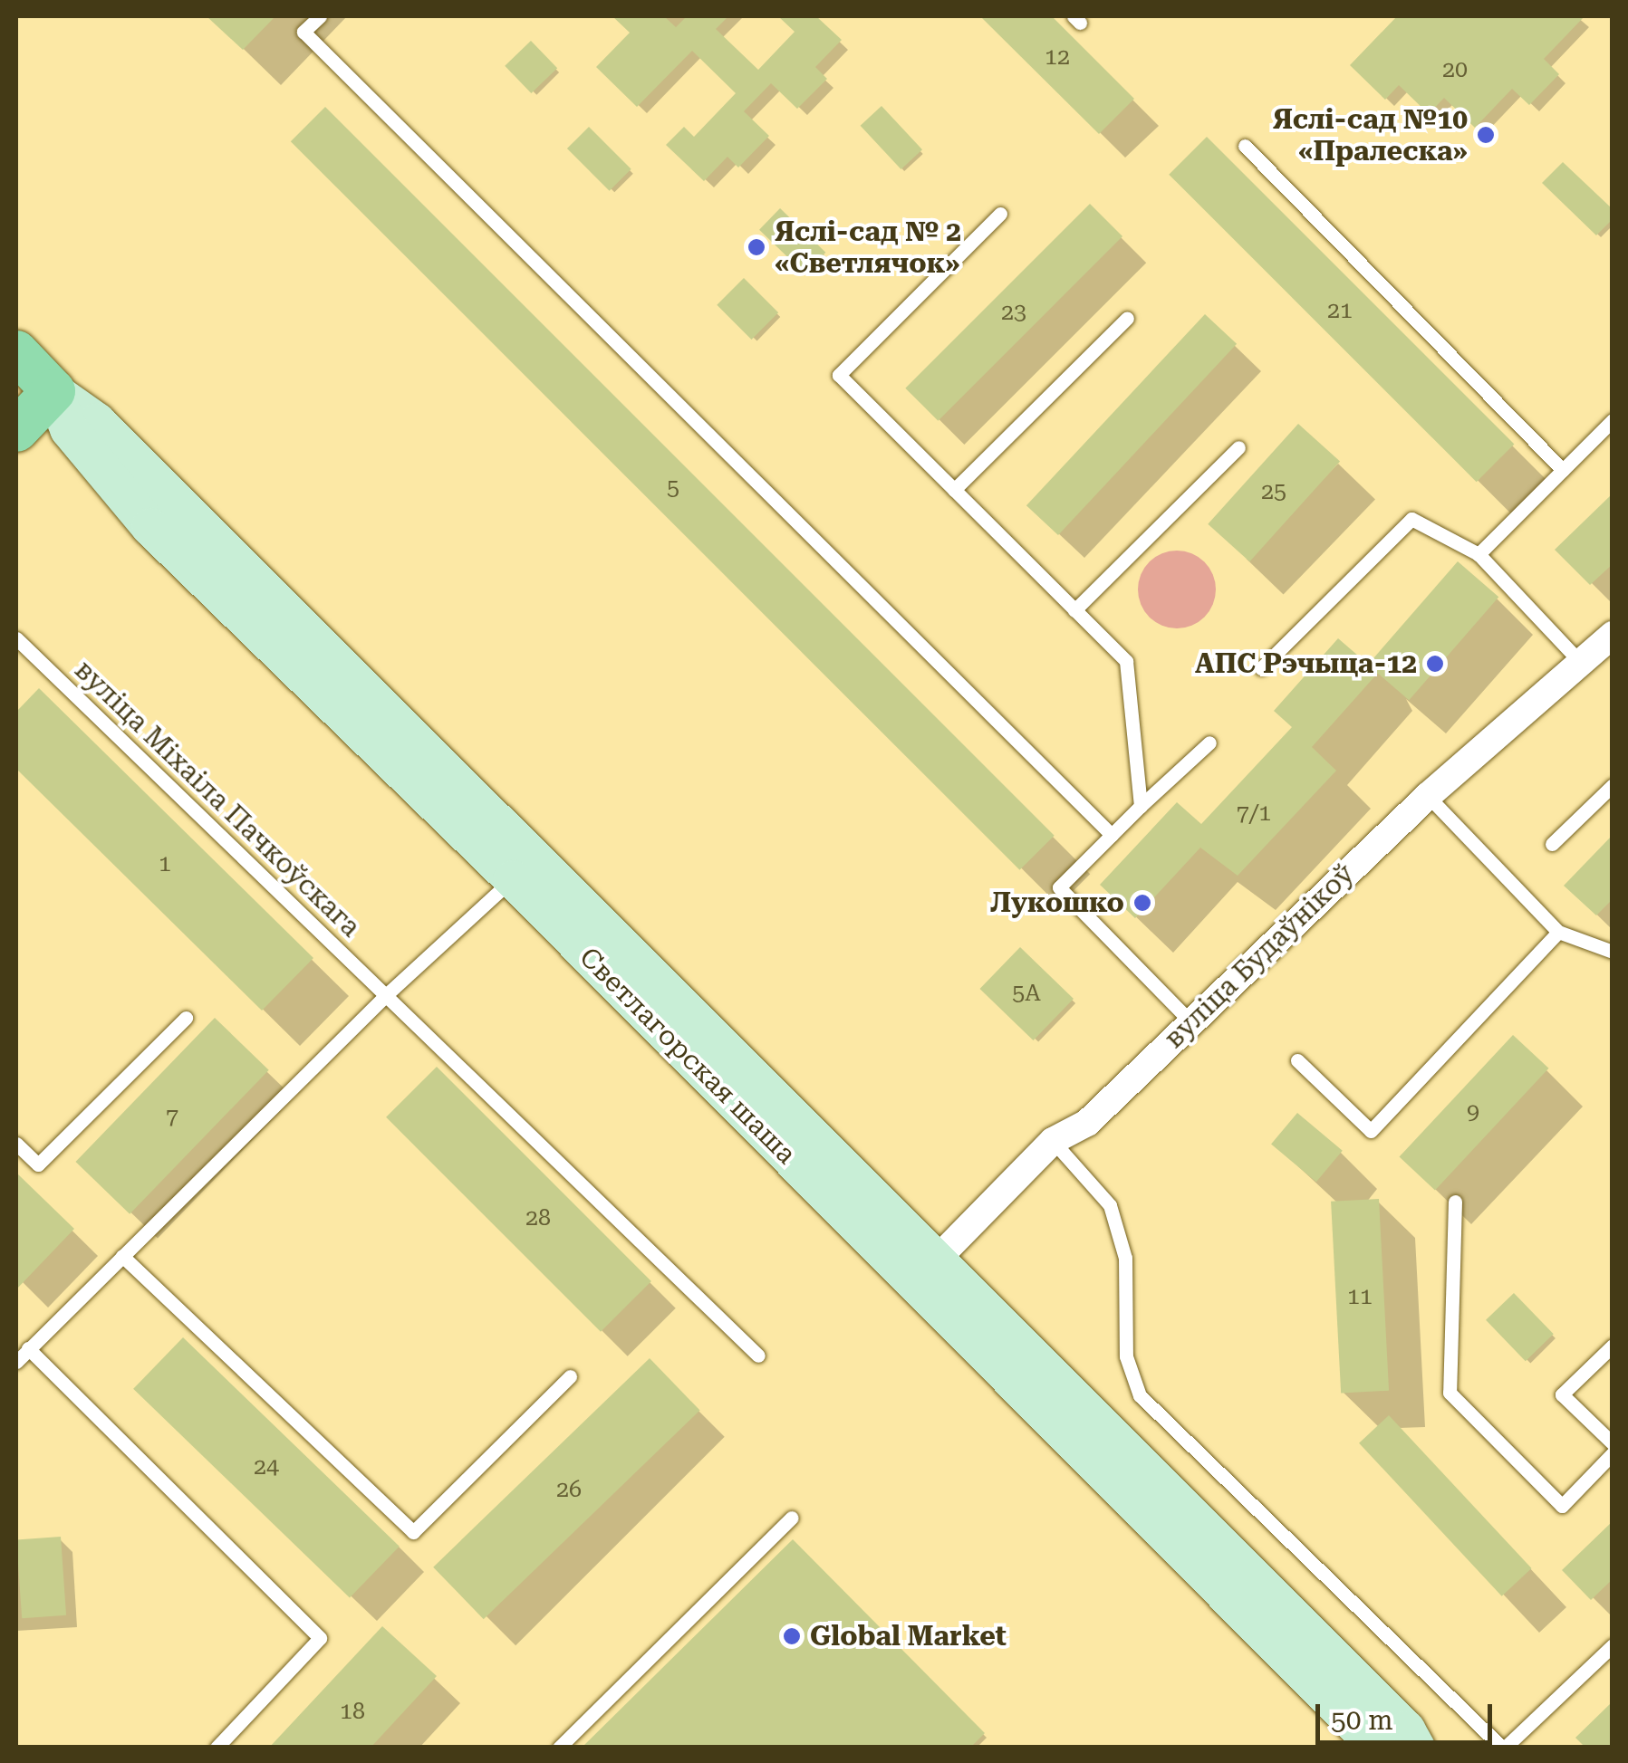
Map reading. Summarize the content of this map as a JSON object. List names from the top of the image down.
{
  "streets": {
    "main road": ["Светлагорская шаша"],
    "street": ["вуліца Будаўнікоў"],
    "lane": ["вуліца Міхаіла Пачкоўскага"]
  },
  "crossings": [
    ["вуліца Будаўнікоў", "Светлагорская шаша"]
  ],
  "places": [
    "Яслі-сад №10 «Пралеска»",
    "Яслі-сад № 2 «Светлячок»",
    "АПС Рэчыца-12",
    "Лукошко",
    "Global Market"
  ],
  "house_numbers": [
    "12",
    "20",
    "21",
    "23",
    "5",
    "25",
    "7/1",
    "1",
    "5А",
    "9",
    "7",
    "28",
    "11",
    "24",
    "26",
    "18"
  ],
  "scale_bar": "50 m"
}
